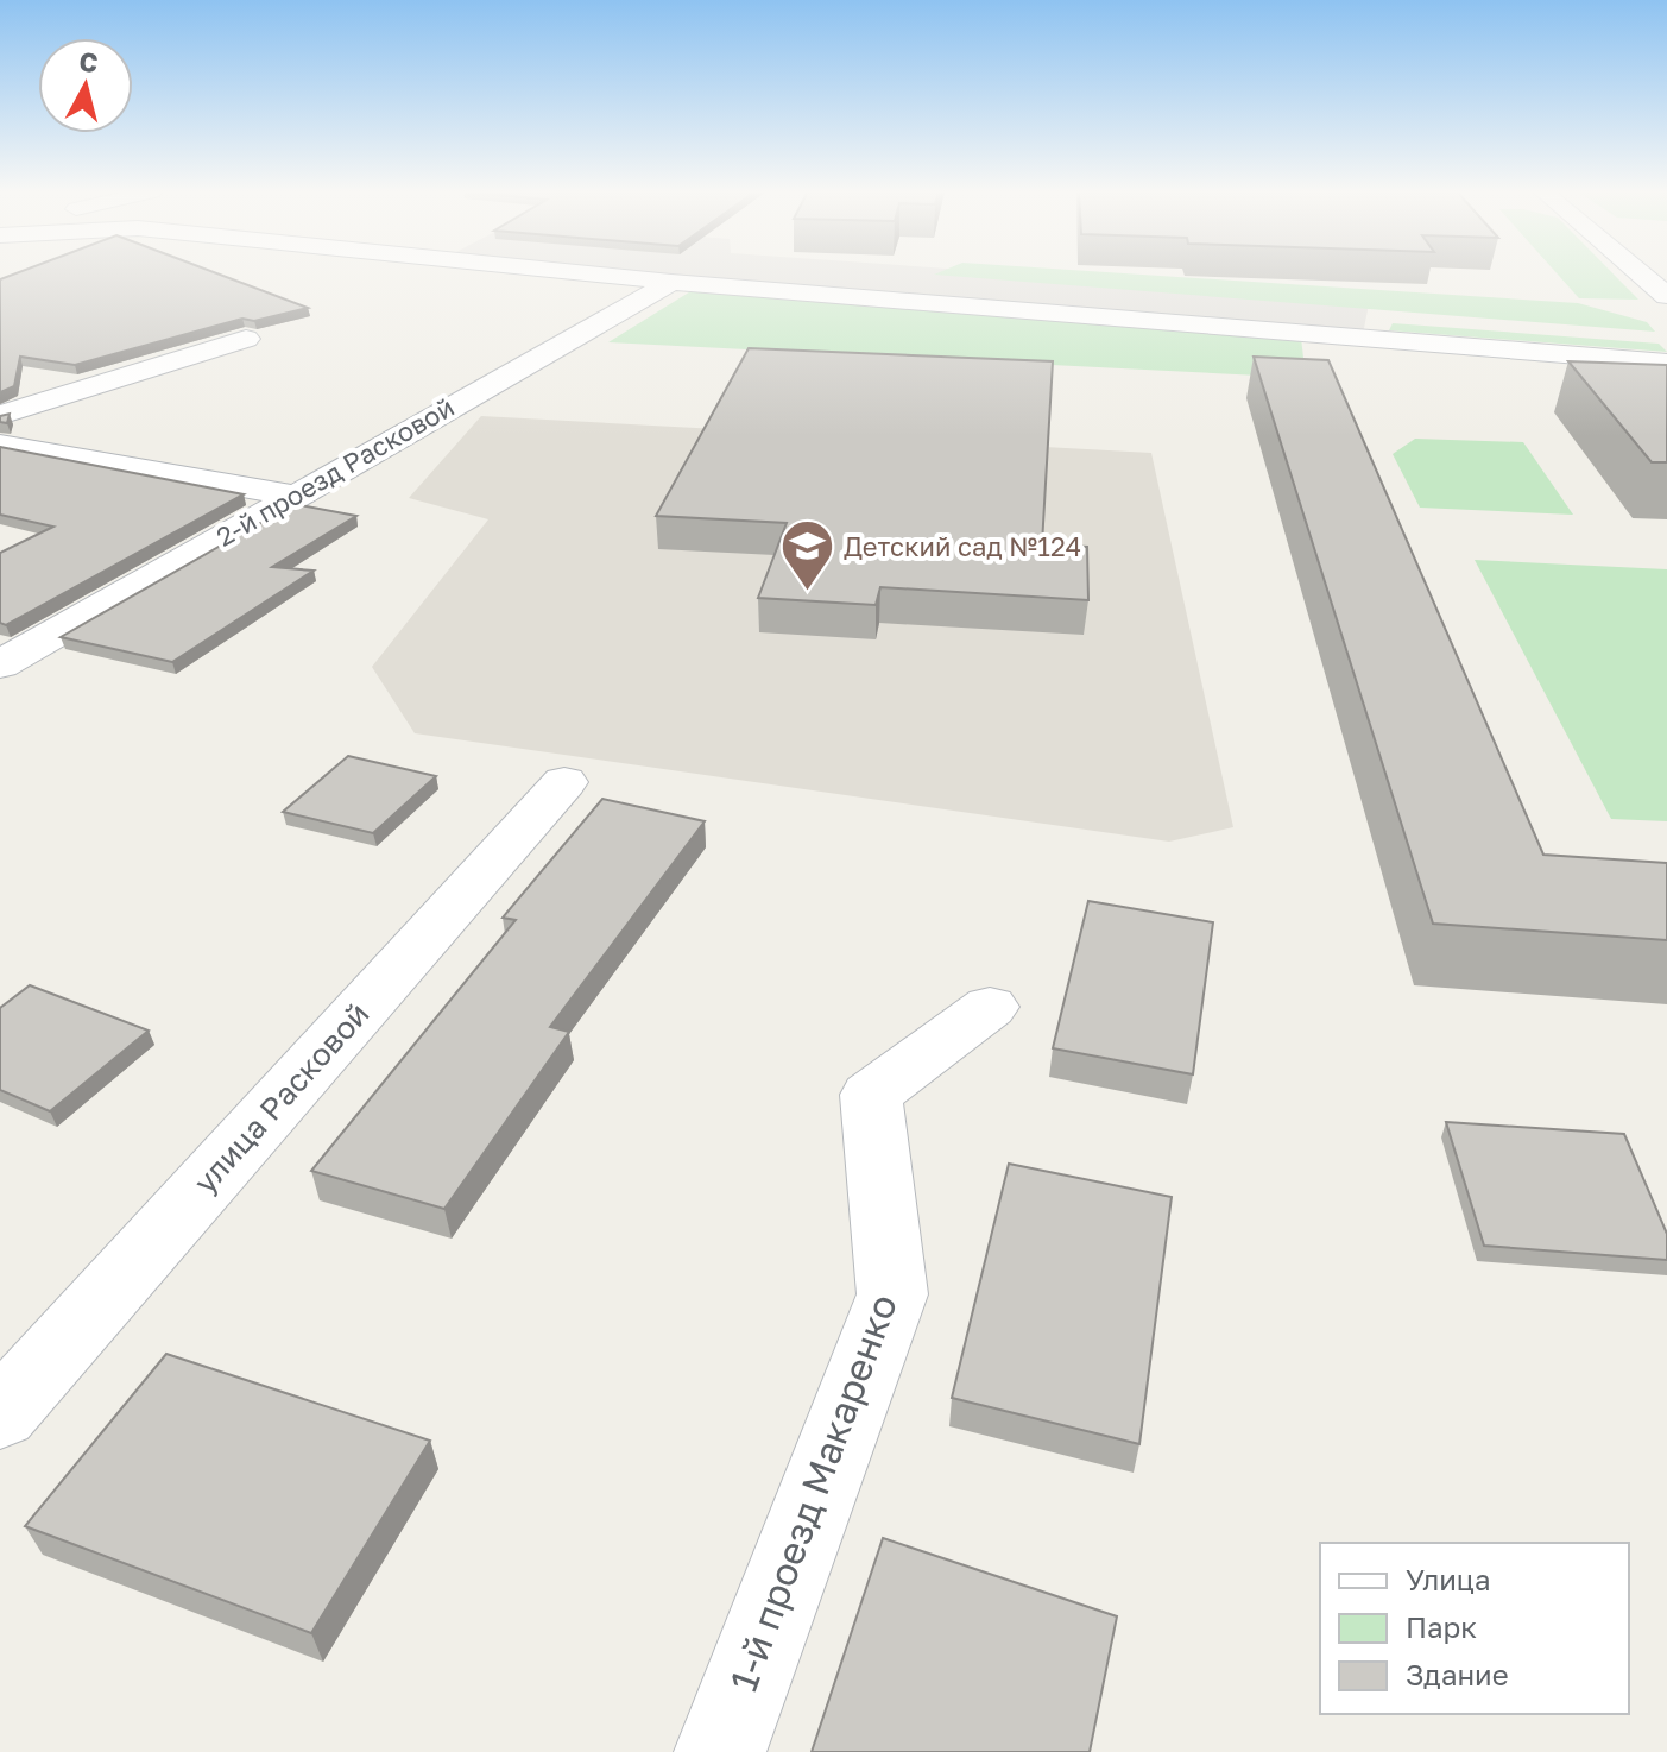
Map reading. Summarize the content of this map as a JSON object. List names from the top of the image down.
{
  "streets": {
    "street": ["2-й проезд Расковой", "улица Расковой", "1-й проезд Макаренко"]
  },
  "places": {
    "school or university": ["Детский сад №124"]
  },
  "legend": ["Улица", "Парк", "Здание"],
  "north": "top"
}
